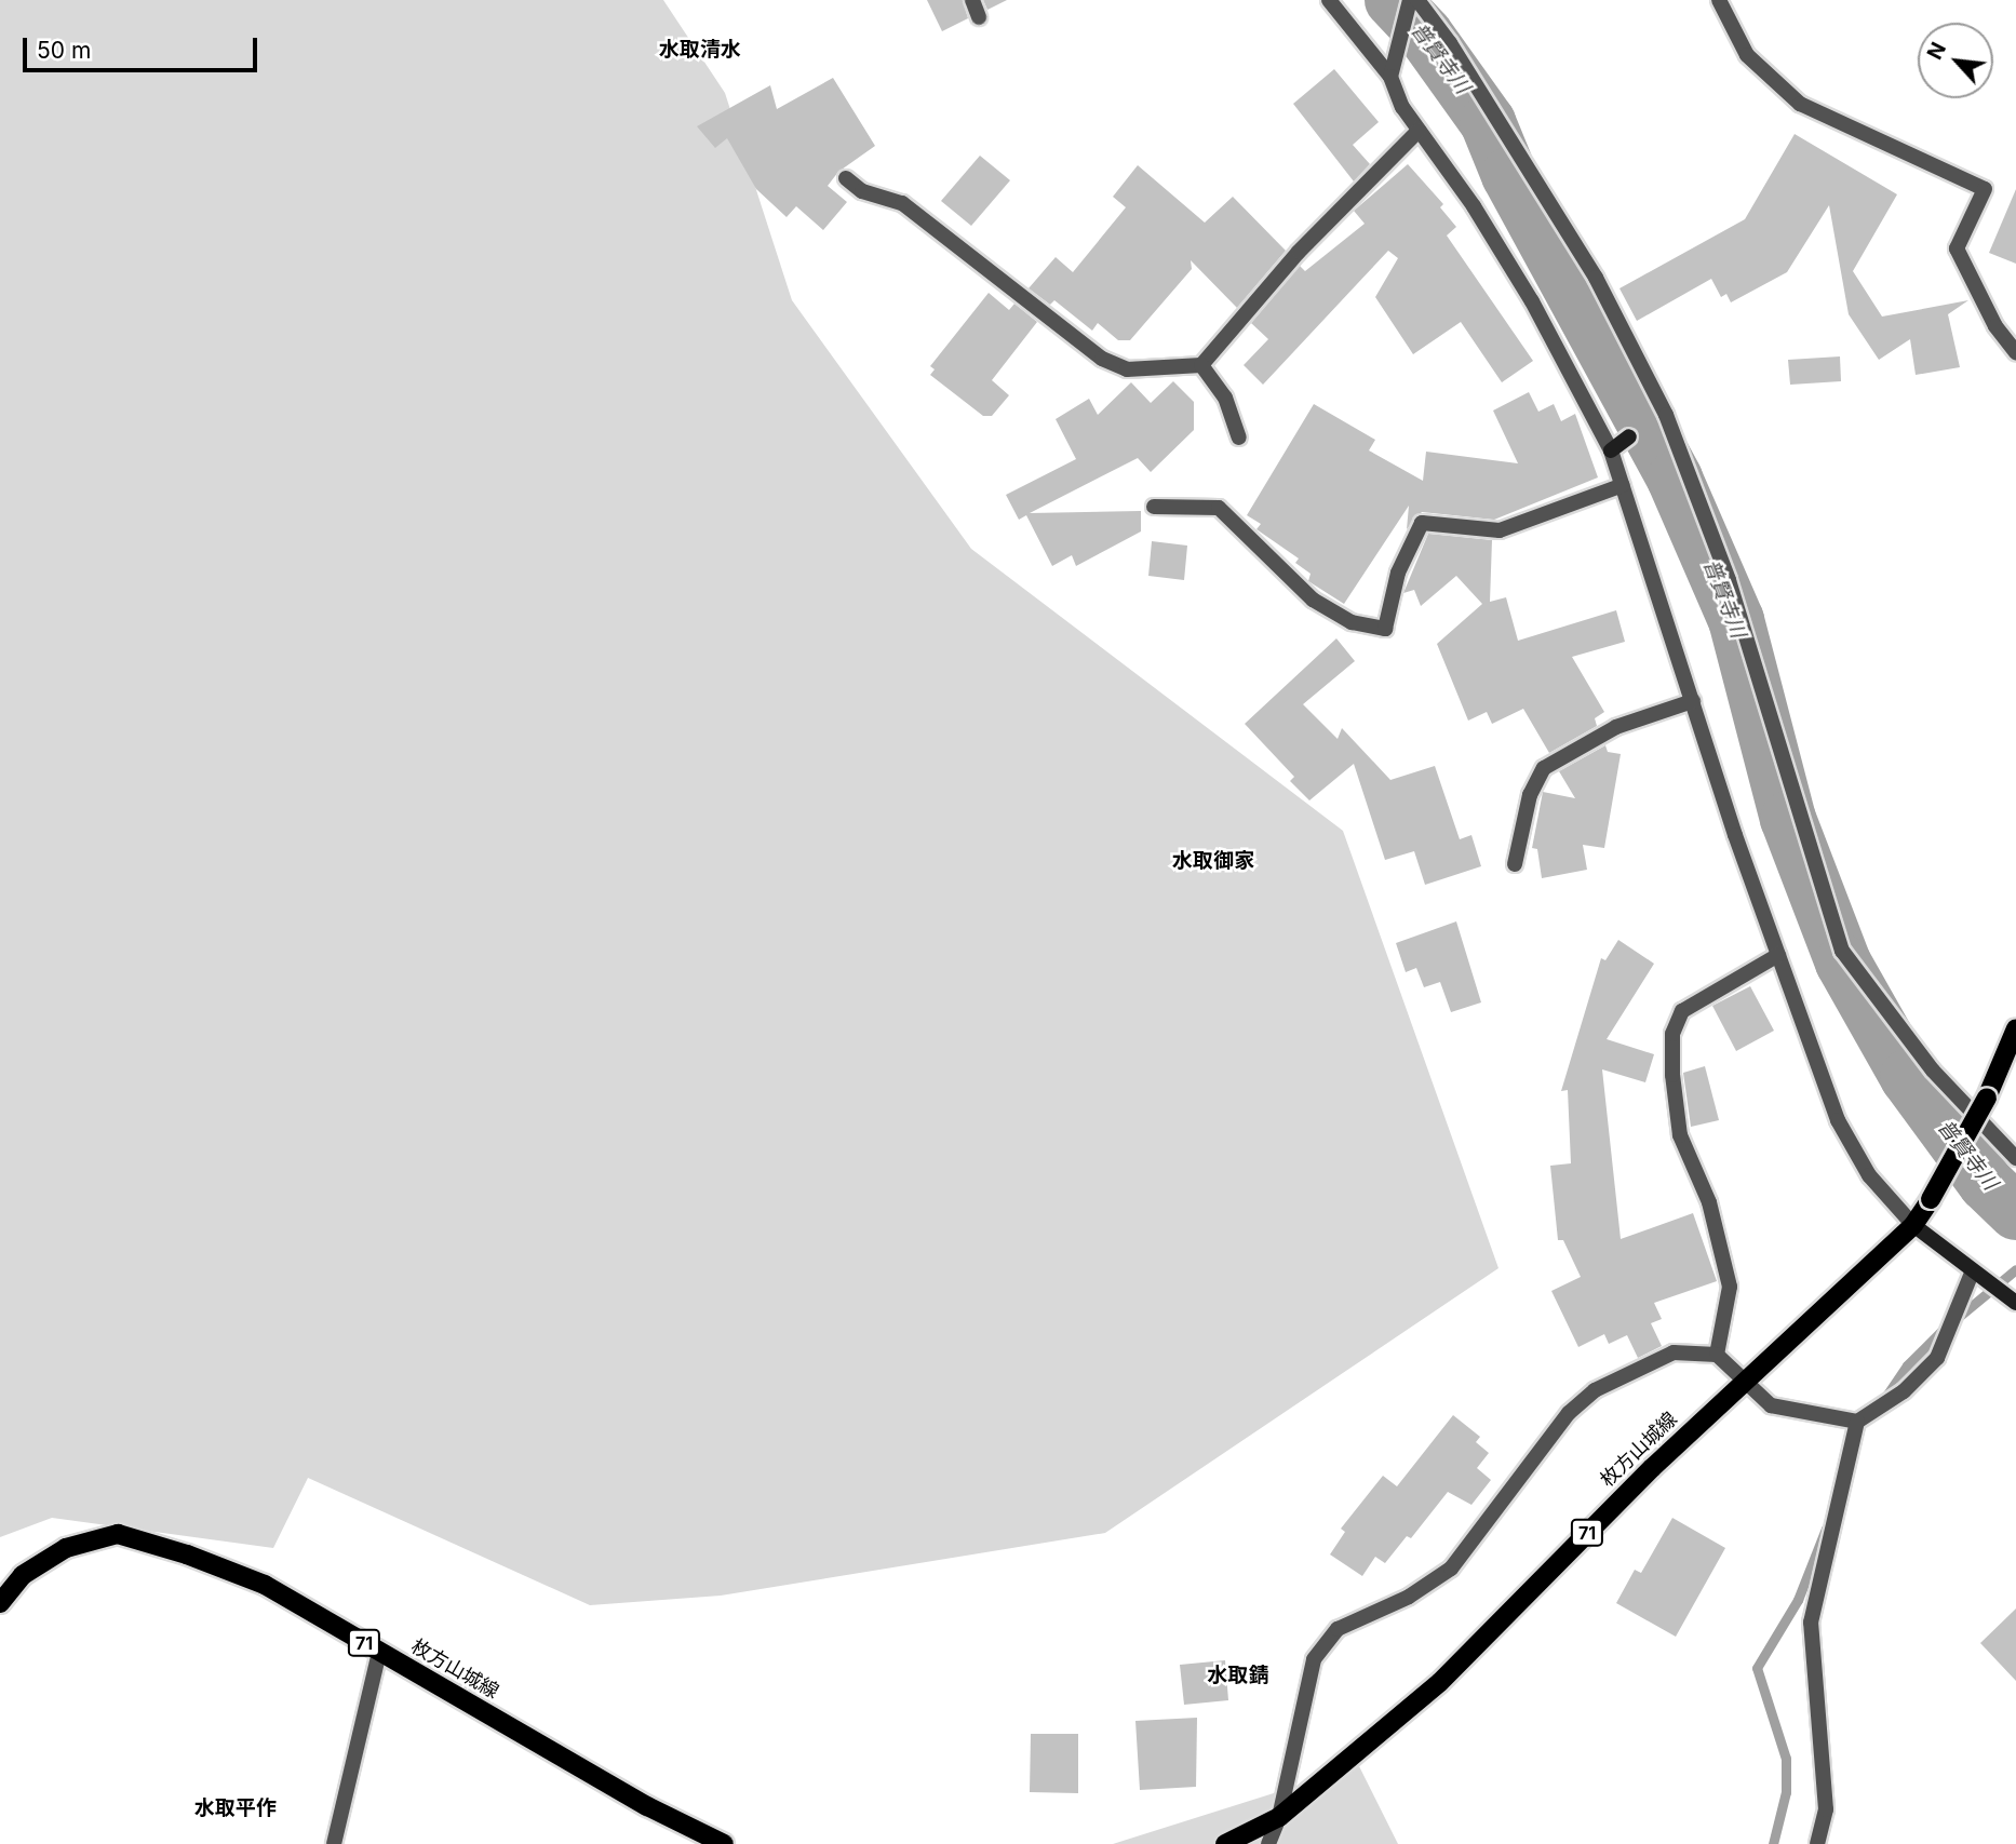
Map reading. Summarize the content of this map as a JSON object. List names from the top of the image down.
{
  "streets": {
    "main road": ["枚方山城線", "71"]
  },
  "districts": [
    "水取清水",
    "水取御家",
    "水取錆",
    "水取平作"
  ],
  "water": ["普賢寺川"],
  "scale_bar": "50 m",
  "north": "top left"
}
